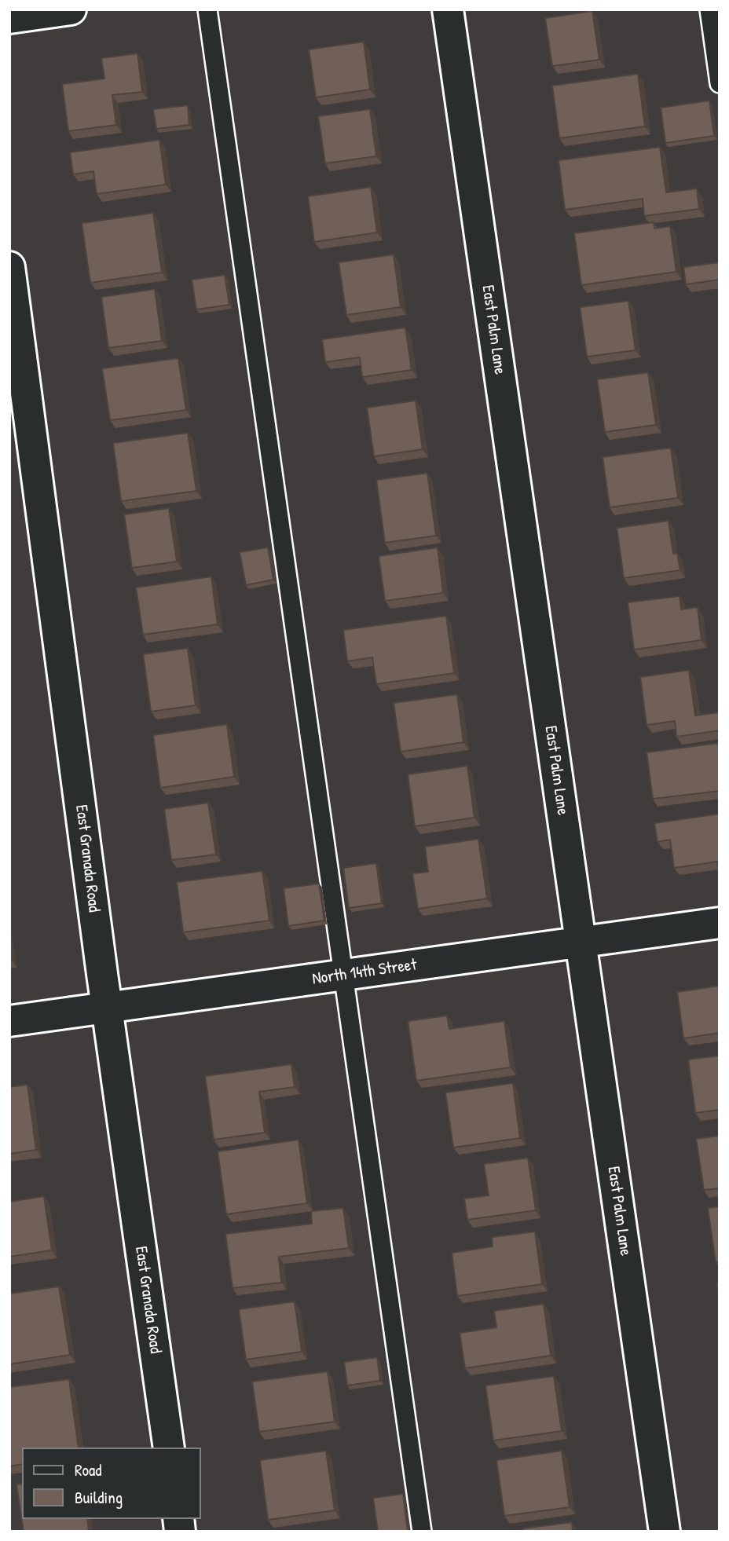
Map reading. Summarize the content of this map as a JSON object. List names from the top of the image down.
{
  "streets": {
    "street": ["East Palm Lane", "East Granada Road", "North 14th Street"]
  },
  "crossings": [
    ["East Palm Lane", "North 14th Street"],
    ["East Granada Road", "North 14th Street"]
  ],
  "legend": ["Road", "Building"]
}
